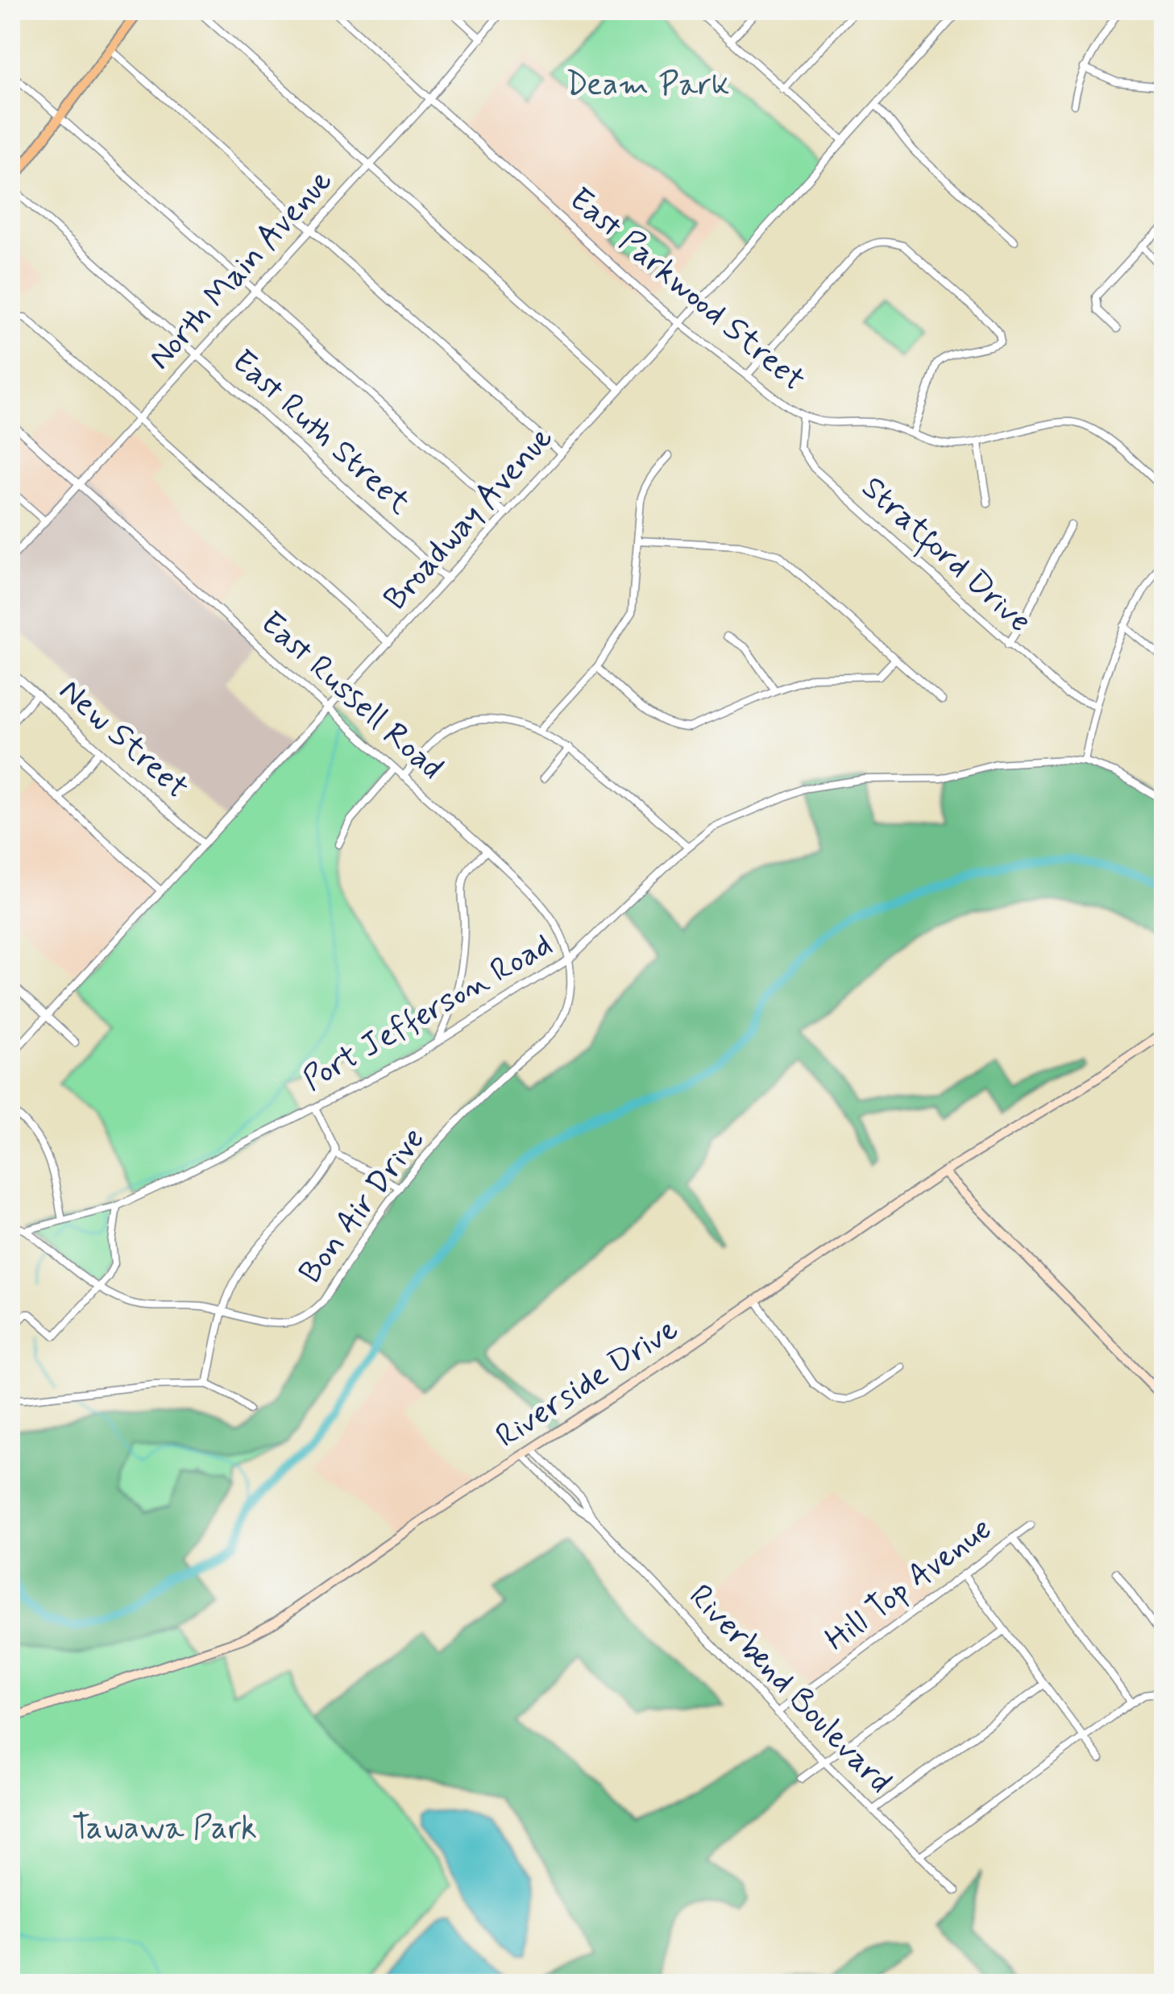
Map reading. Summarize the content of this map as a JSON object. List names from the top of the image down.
{
  "streets": {
    "main road": ["Riverside Drive"],
    "street": [
      "North Main Avenue",
      "East Parkwood Street",
      "East Ruth Street",
      "Broadway Avenue",
      "Stratford Drive",
      "East Russell Road",
      "New Street",
      "Port Jefferson Road",
      "Bon Air Drive",
      "Hill Top Avenue",
      "Riverbend Boulevard"
    ]
  },
  "crossings": [
    ["North Main Avenue", "East Parkwood Street"],
    ["North Main Avenue", "East Ruth Street"],
    ["North Main Avenue", "East Russell Road"],
    ["East Parkwood Street", "Broadway Avenue"],
    ["East Parkwood Street", "Stratford Drive"],
    ["East Ruth Street", "Broadway Avenue"],
    ["Broadway Avenue", "East Russell Road"],
    ["Broadway Avenue", "New Street"],
    ["East Russell Road", "Port Jefferson Road"],
    ["East Russell Road", "Bon Air Drive"],
    ["Port Jefferson Road", "Bon Air Drive"],
    ["Hill Top Avenue", "Riverbend Boulevard"]
  ],
  "parks": ["Deam Park", "Tawawa Park"]
}
